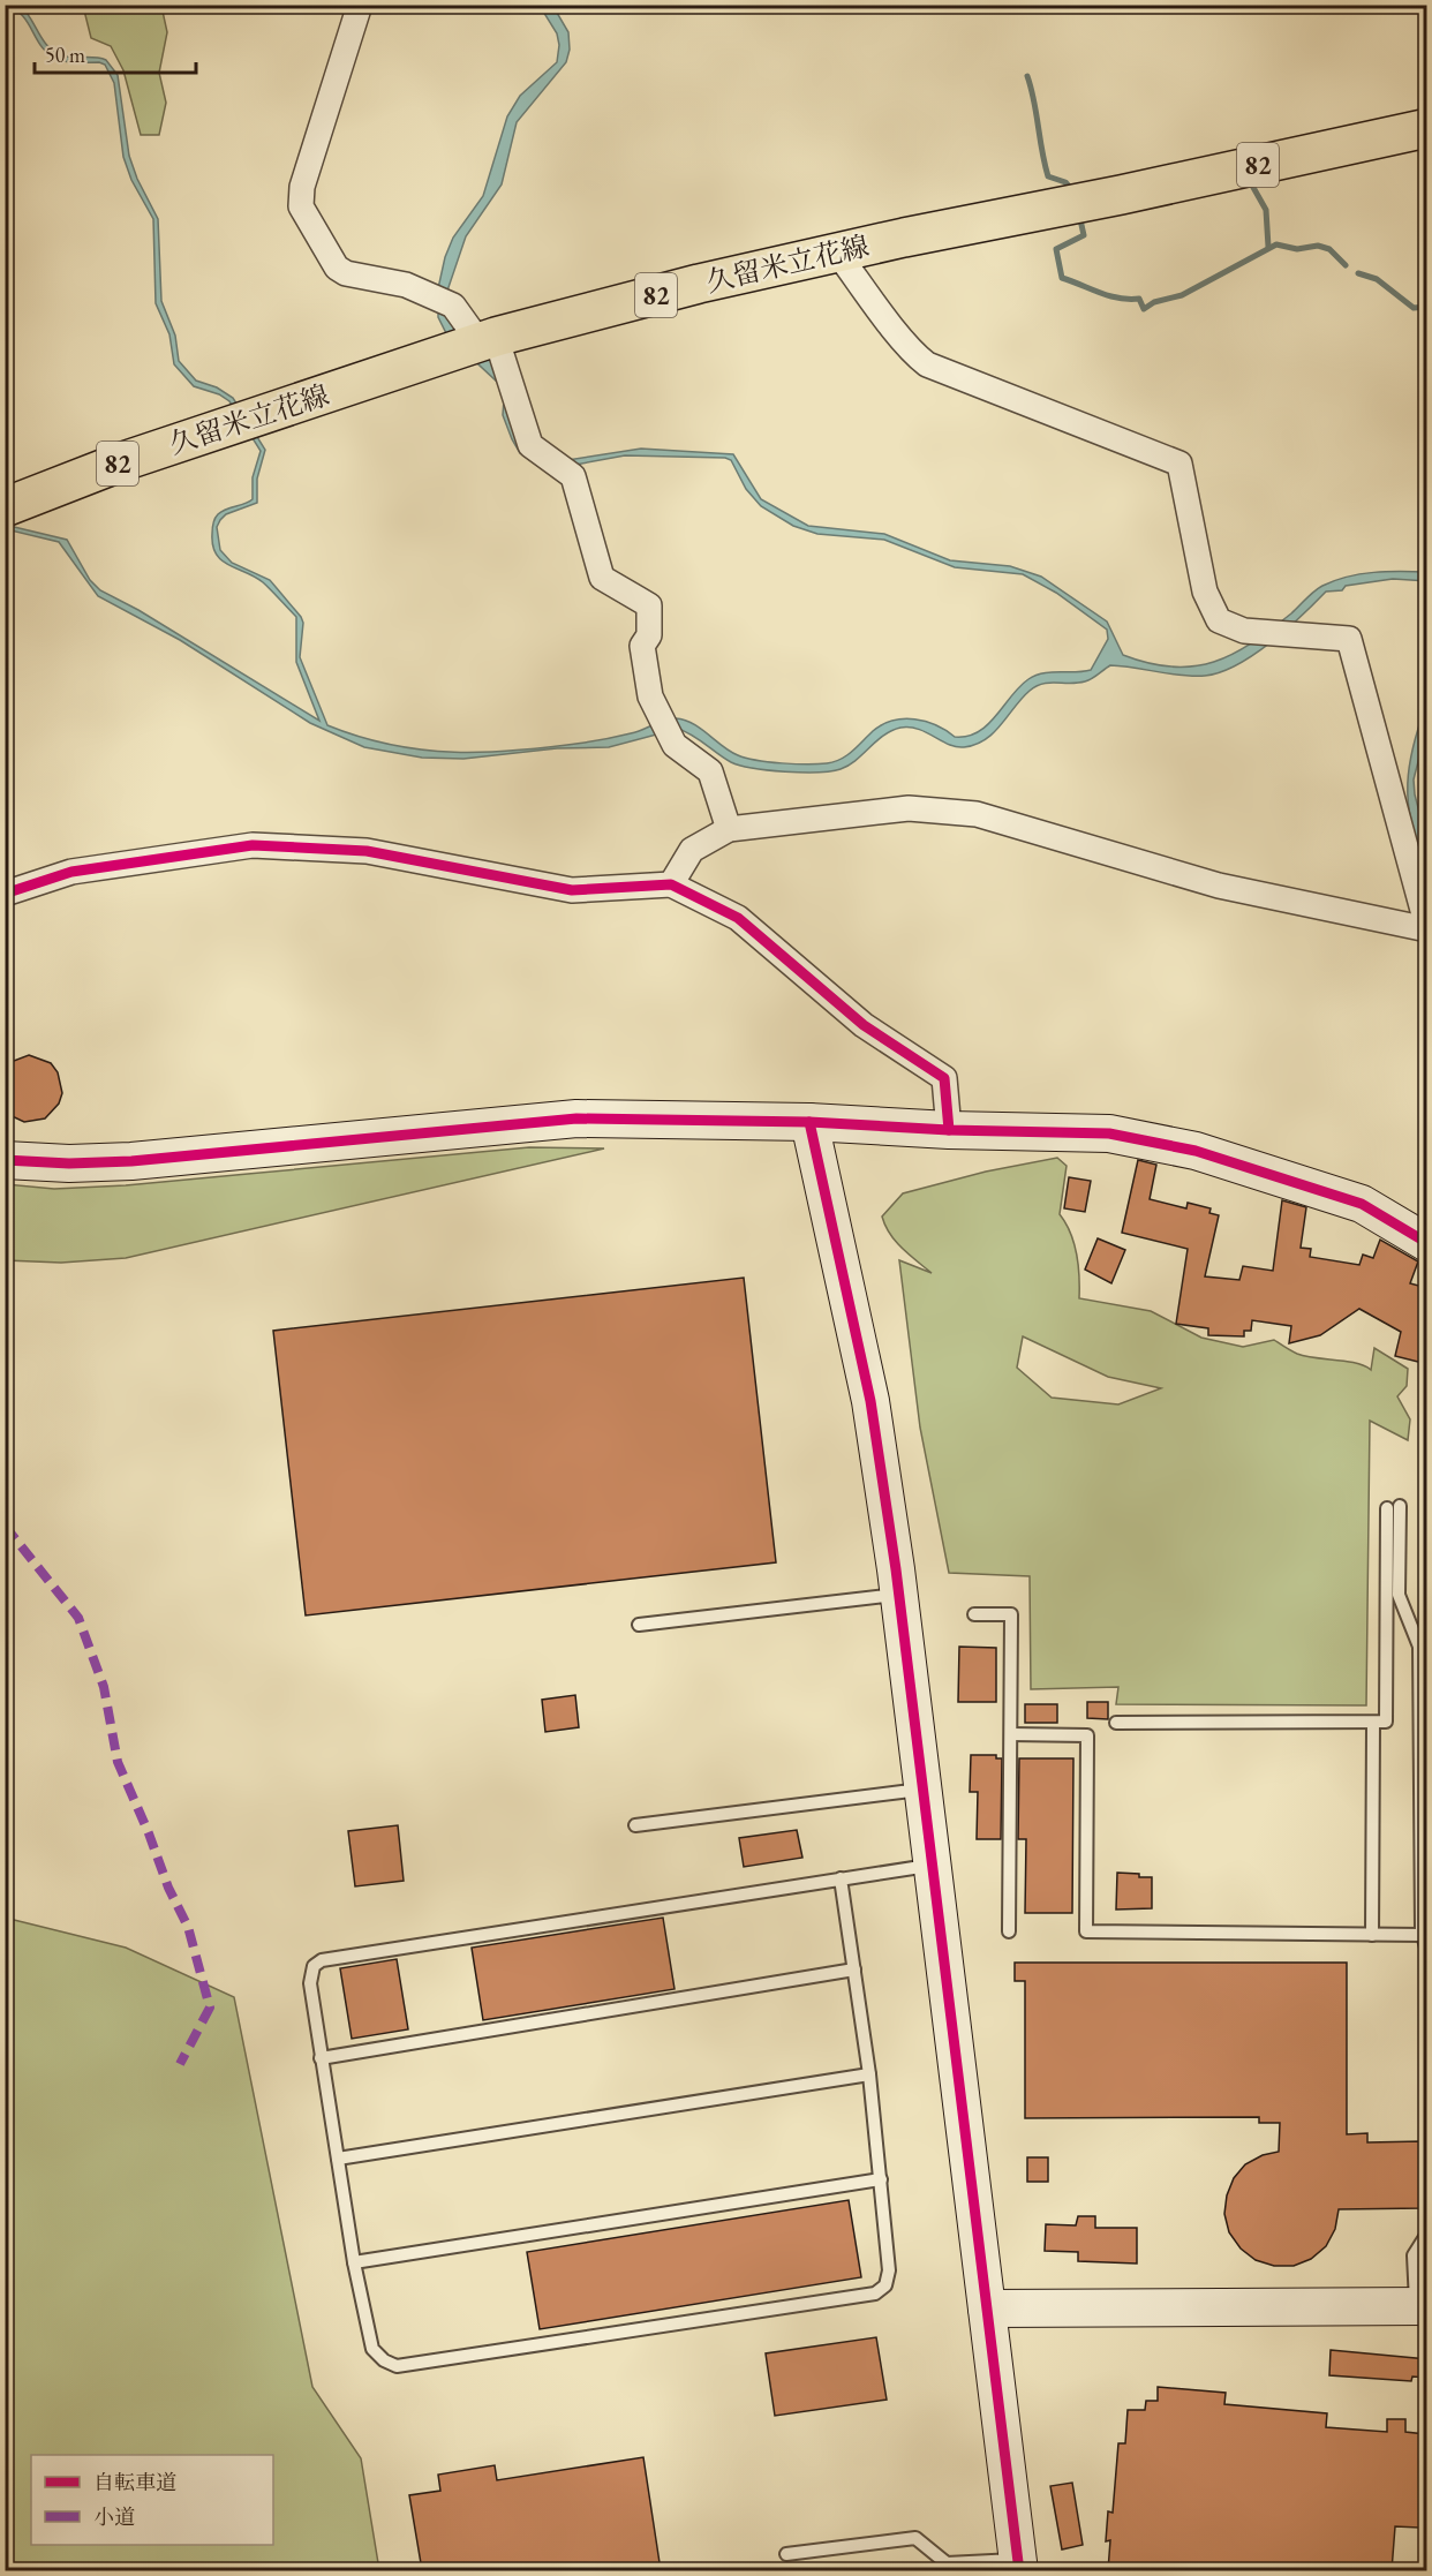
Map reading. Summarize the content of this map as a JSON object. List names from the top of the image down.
{
  "streets": {
    "main road": ["82", "久留米立花線"]
  },
  "legend": ["自転車道", "小道"],
  "scale_bar": "50 m"
}
